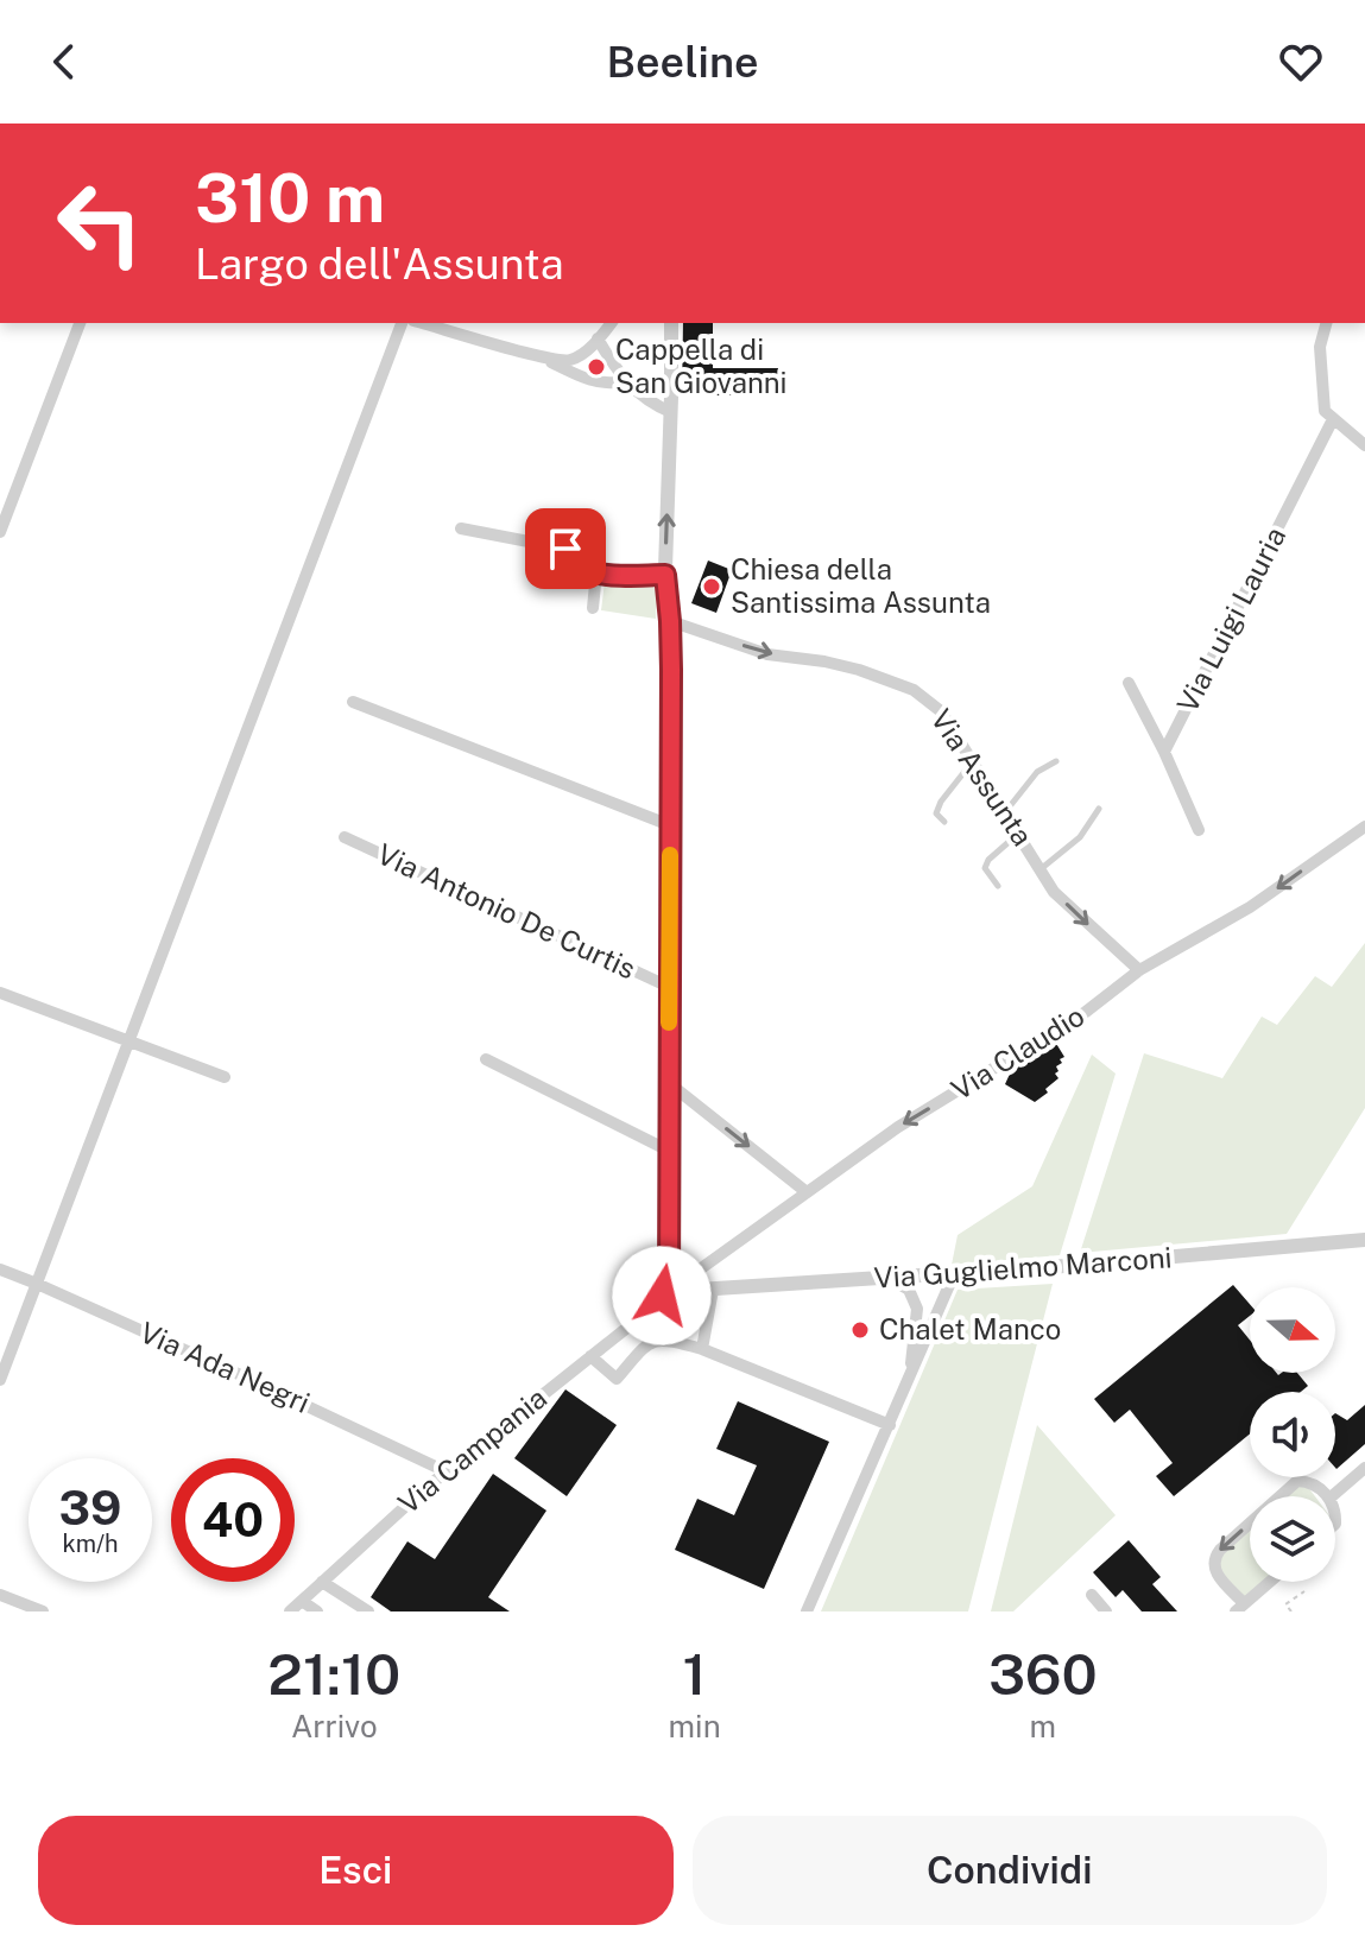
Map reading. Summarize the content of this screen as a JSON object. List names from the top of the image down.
{
  "streets": {
    "street": [
      "Via Luigi Lauria",
      "Via Assunta",
      "Via Antonio De Curtis",
      "Via Claudio",
      "Via Guglielmo Marconi",
      "Via Ada Negri",
      "Via Campania"
    ]
  },
  "crossings": [
    ["Via Assunta", "Via Claudio"],
    ["Via Claudio", "Via Guglielmo Marconi"],
    ["Via Claudio", "Via Campania"],
    ["Via Guglielmo Marconi", "Via Campania"],
    ["Via Ada Negri", "Via Campania"]
  ],
  "one_way": ["Via Assunta", "Via Claudio"],
  "places": ["Cappella di San Giovanni", "Chiesa della Santissima Assunta", "Chalet Manco"],
  "north": "right",
  "page": {
    "header": "Beeline",
    "turn": ["310 m", "Largo dell'Assunta"],
    "speed": "39 km/h",
    "limit": "40",
    "eta": [
      "21:10",
      "Arrivo",
      "1",
      "min",
      "360",
      "m"
    ],
    "buttons": ["Esci", "Condividi"]
  }
}
